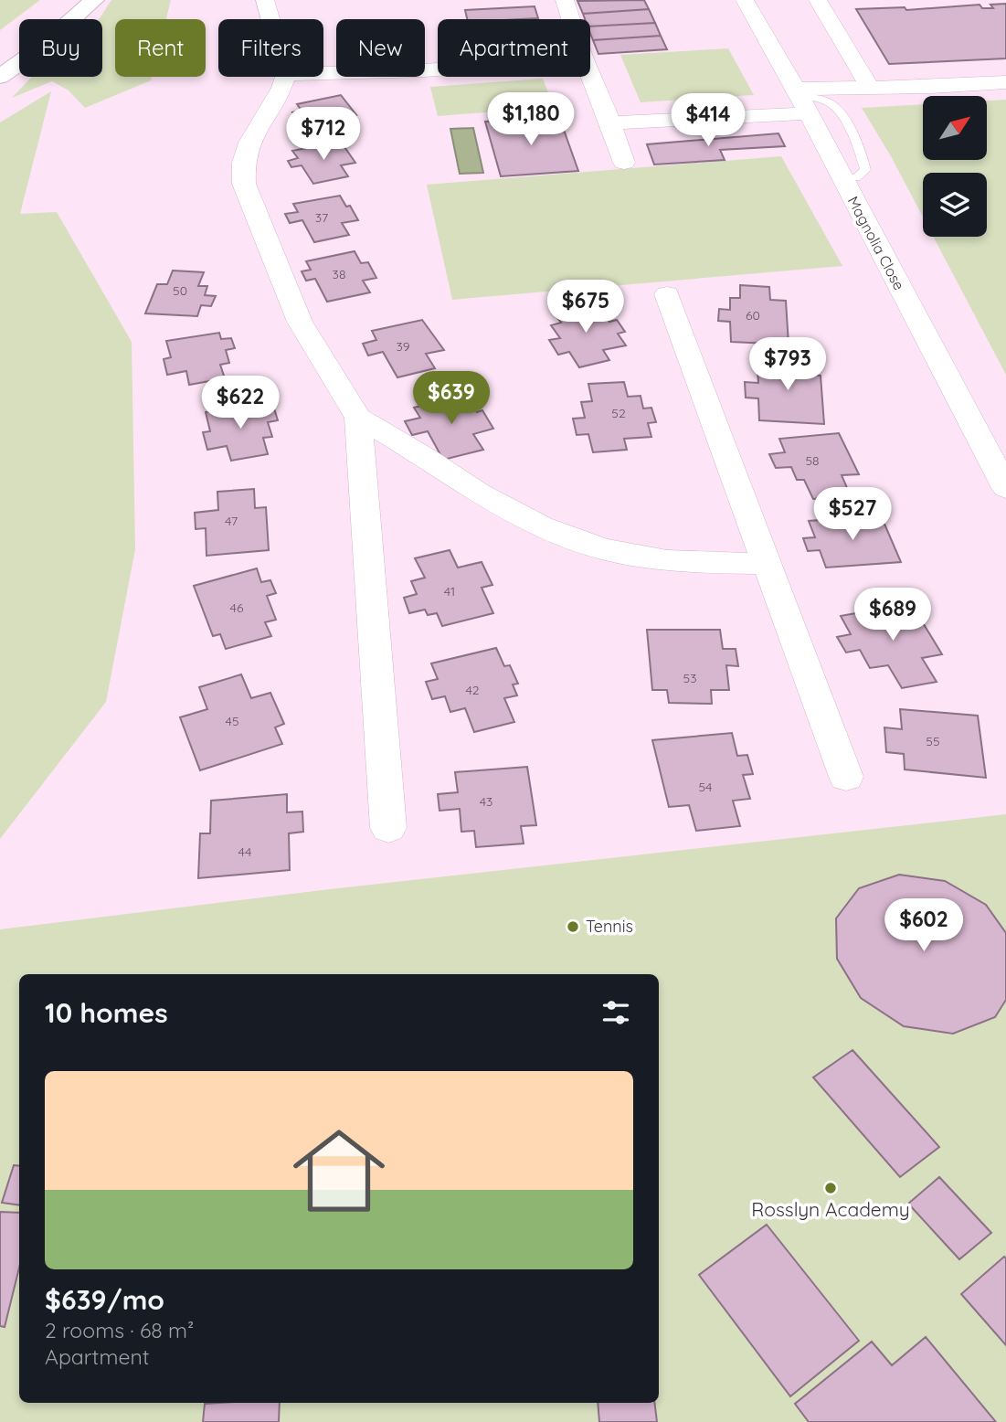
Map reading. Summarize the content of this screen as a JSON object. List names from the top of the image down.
{
  "streets": {
    "street": ["Magnolia Close"]
  },
  "places": ["Tennis", "Rosslyn Academy"],
  "house_numbers": [
    "37",
    "38",
    "50",
    "60",
    "39",
    "52",
    "58",
    "47",
    "41",
    "46",
    "53",
    "42",
    "45",
    "55",
    "54",
    "43",
    "44"
  ],
  "north": "top right",
  "page": {
    "chip": [
      "Buy",
      "Rent",
      "Filters",
      "New",
      "Apartment"
    ],
    "price": [
      "$1,180",
      "$414",
      "$712",
      "$675",
      "$793",
      "$639",
      "$622",
      "$527",
      "$689",
      "$602"
    ],
    "heading": "10 homes",
    "list": [
      {
        "name": "$639/mo",
        "note": "2 rooms · 68 m² · Apartment"
      }
    ]
  }
}
